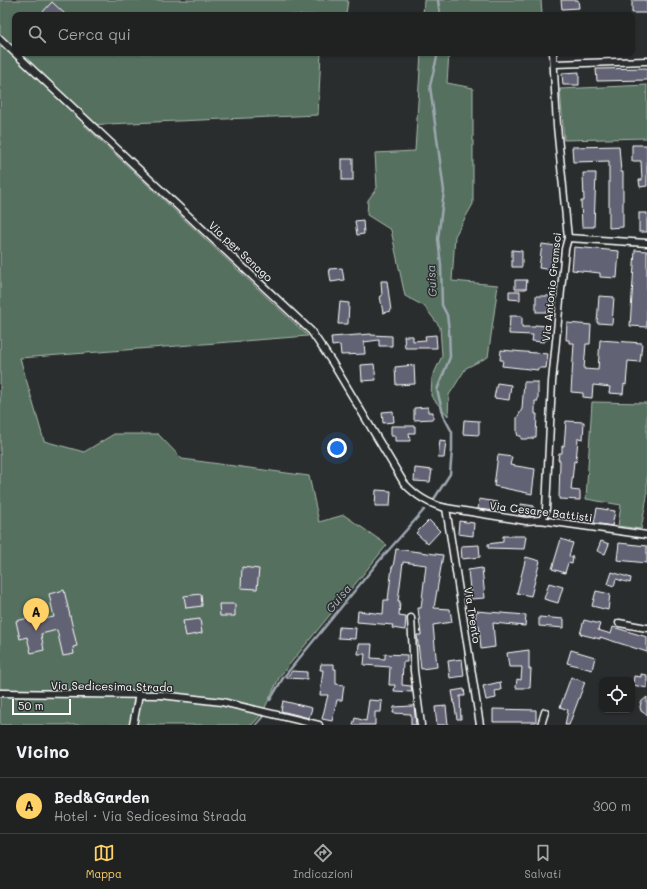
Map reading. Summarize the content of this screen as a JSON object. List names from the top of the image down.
{
  "streets": {
    "street": [
      "Via per Senago",
      "Via Antonio Gramsci",
      "Via Cesare Battisti",
      "Via Trento",
      "Via Sedicesima Strada"
    ]
  },
  "crossings": [
    ["Via per Senago", "Via Cesare Battisti"],
    ["Via Antonio Gramsci", "Via Cesare Battisti"],
    ["Via Cesare Battisti", "Via Trento"]
  ],
  "water": ["Guisa"],
  "scale_bar": "50 m",
  "page": {
    "search": "Cerca qui",
    "pins": "A",
    "scale": "50 m",
    "heading": "Vicino",
    "list": [
      {
        "mark": "A",
        "name": "Bed&Garden",
        "note": "Hotel · Via Sedicesima Strada",
        "value": "300 m"
      }
    ],
    "nav": ["Mappa", "Indicazioni", "Salvati"]
  }
}
